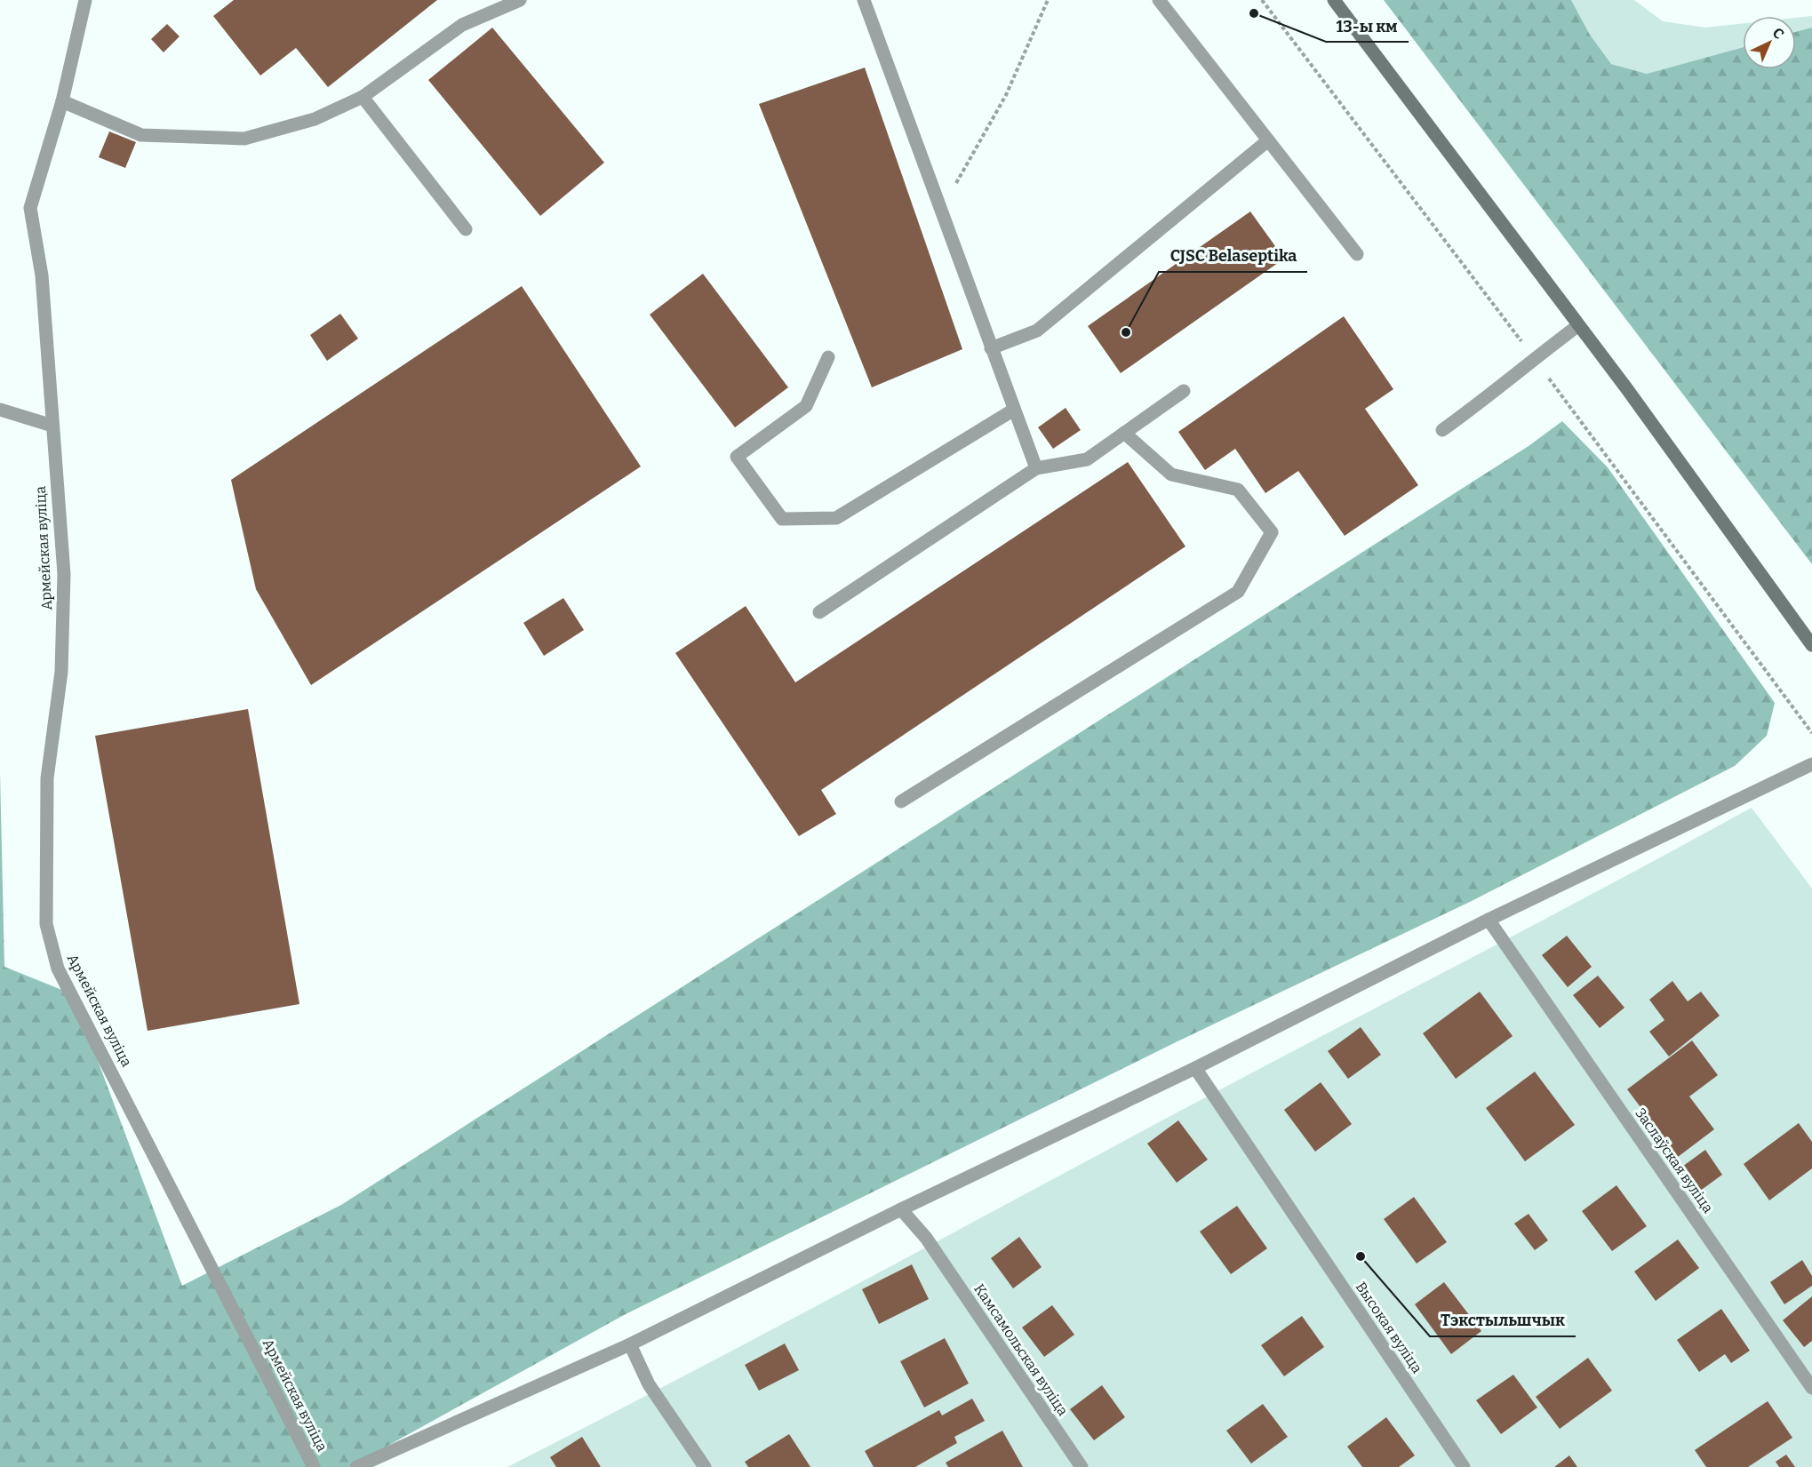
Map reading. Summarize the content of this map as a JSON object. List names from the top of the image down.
{
  "streets": {
    "street": [
      "Армейская вуліца",
      "Заслаўская вуліца",
      "Высокая вуліца",
      "Камсамольская вуліца"
    ]
  },
  "places": ["13-ы км", "CJSC Belaseptika", "Тэкстыльшчык"],
  "north": "top right"
}
